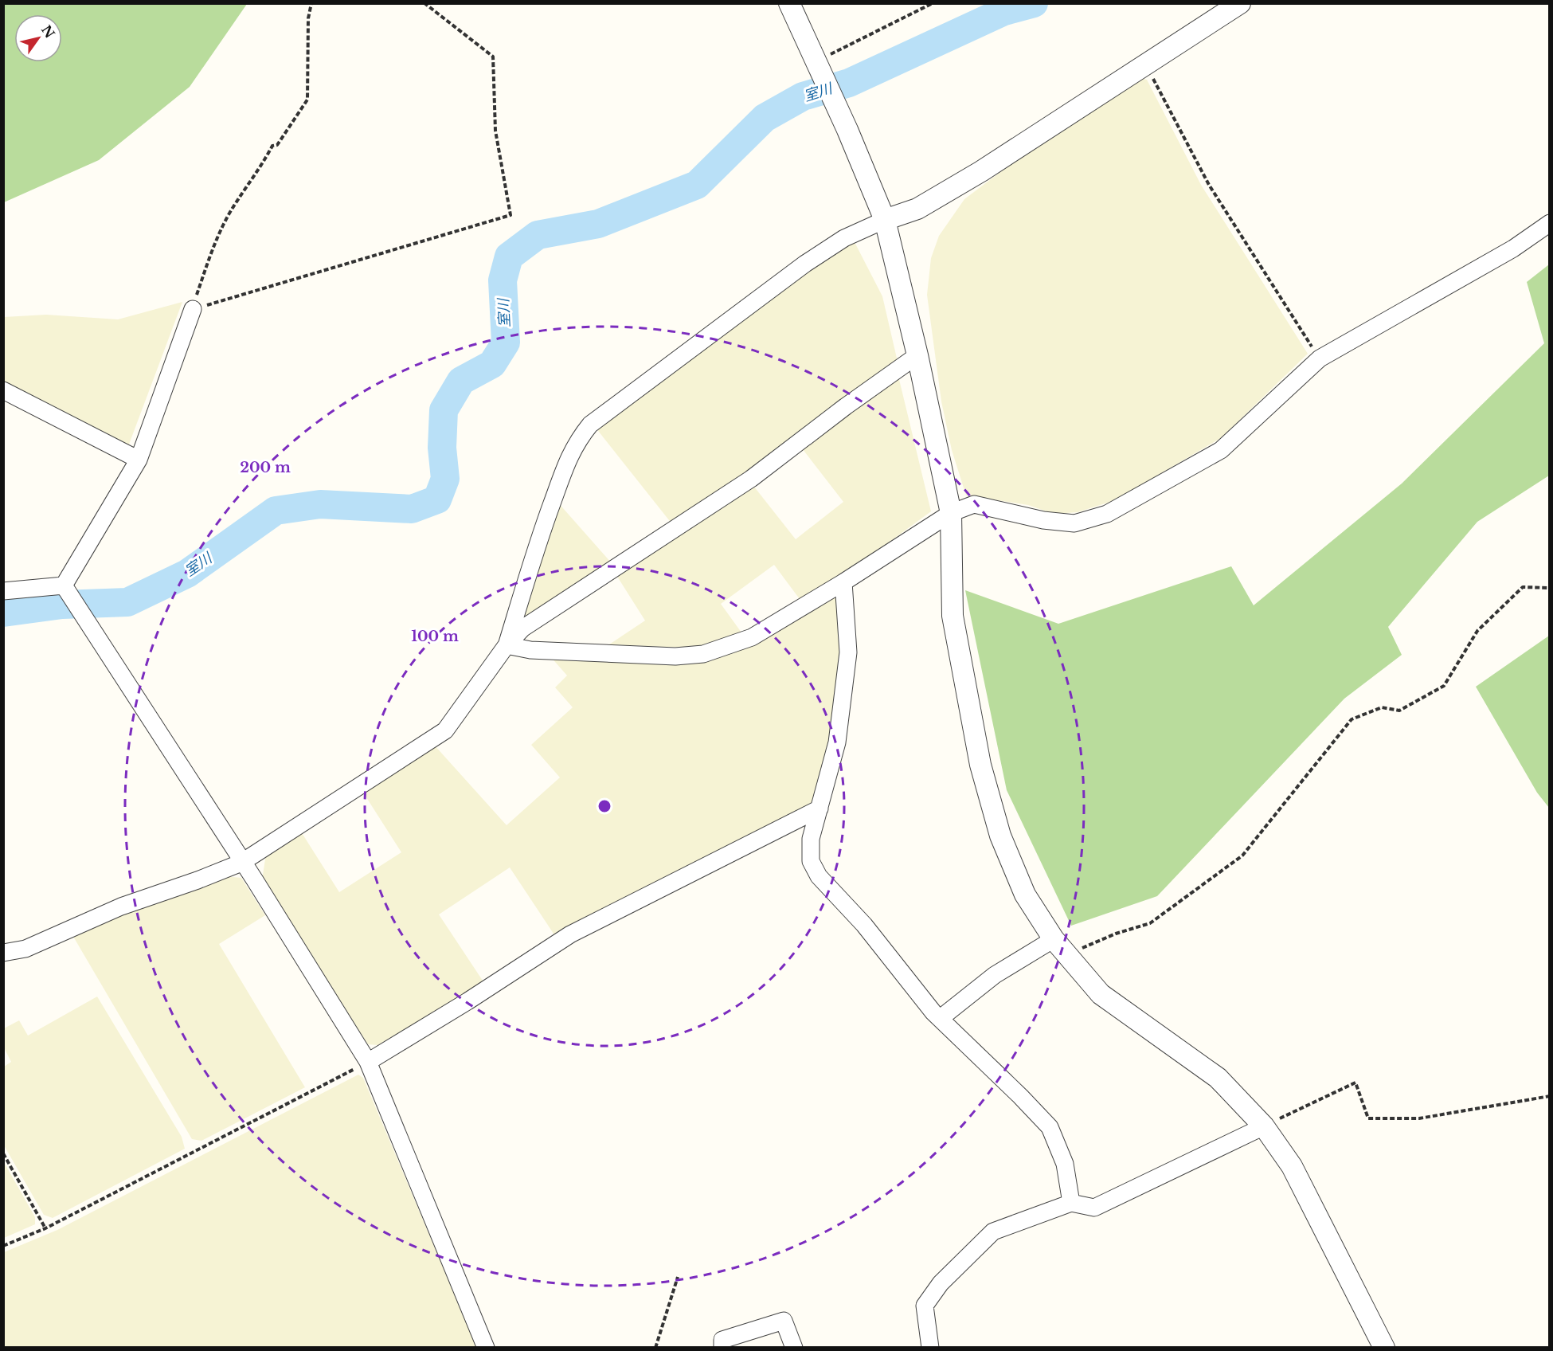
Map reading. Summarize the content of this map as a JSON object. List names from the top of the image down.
{
  "water": ["室川"],
  "north": "top right",
  "rings": ["200 m", "100 m"]
}
